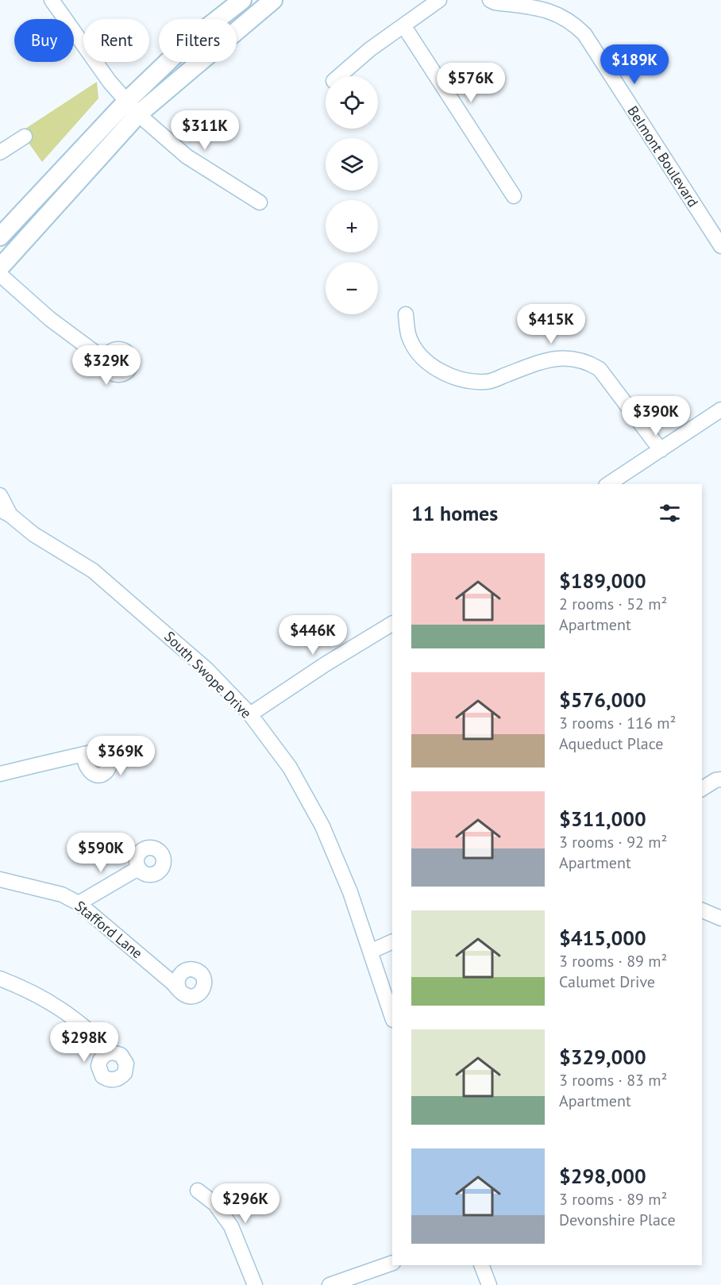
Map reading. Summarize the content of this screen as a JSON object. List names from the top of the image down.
{
  "streets": {
    "street": ["Belmont Boulevard", "South Swope Drive", "Stafford Lane"]
  },
  "page": {
    "chip": ["Buy", "Rent", "Filters"],
    "price": [
      "$189K",
      "$576K",
      "$311K",
      "$415K",
      "$329K",
      "$390K",
      "$446K",
      "$369K",
      "$590K",
      "$298K",
      "$296K"
    ],
    "map_buttons": ["+", "−"],
    "heading": "11 homes",
    "list": [
      {
        "name": "$189,000",
        "note": "2 rooms · 52 m² · Apartment"
      },
      {
        "name": "$576,000",
        "note": "3 rooms · 116 m² · Aqueduct Place"
      },
      {
        "name": "$311,000",
        "note": "3 rooms · 92 m² · Apartment"
      },
      {
        "name": "$415,000",
        "note": "3 rooms · 89 m² · Calumet Drive"
      },
      {
        "name": "$329,000",
        "note": "3 rooms · 83 m² · Apartment"
      },
      {
        "name": "$298,000",
        "note": "3 rooms · 89 m² · Devonshire Place"
      }
    ]
  }
}
